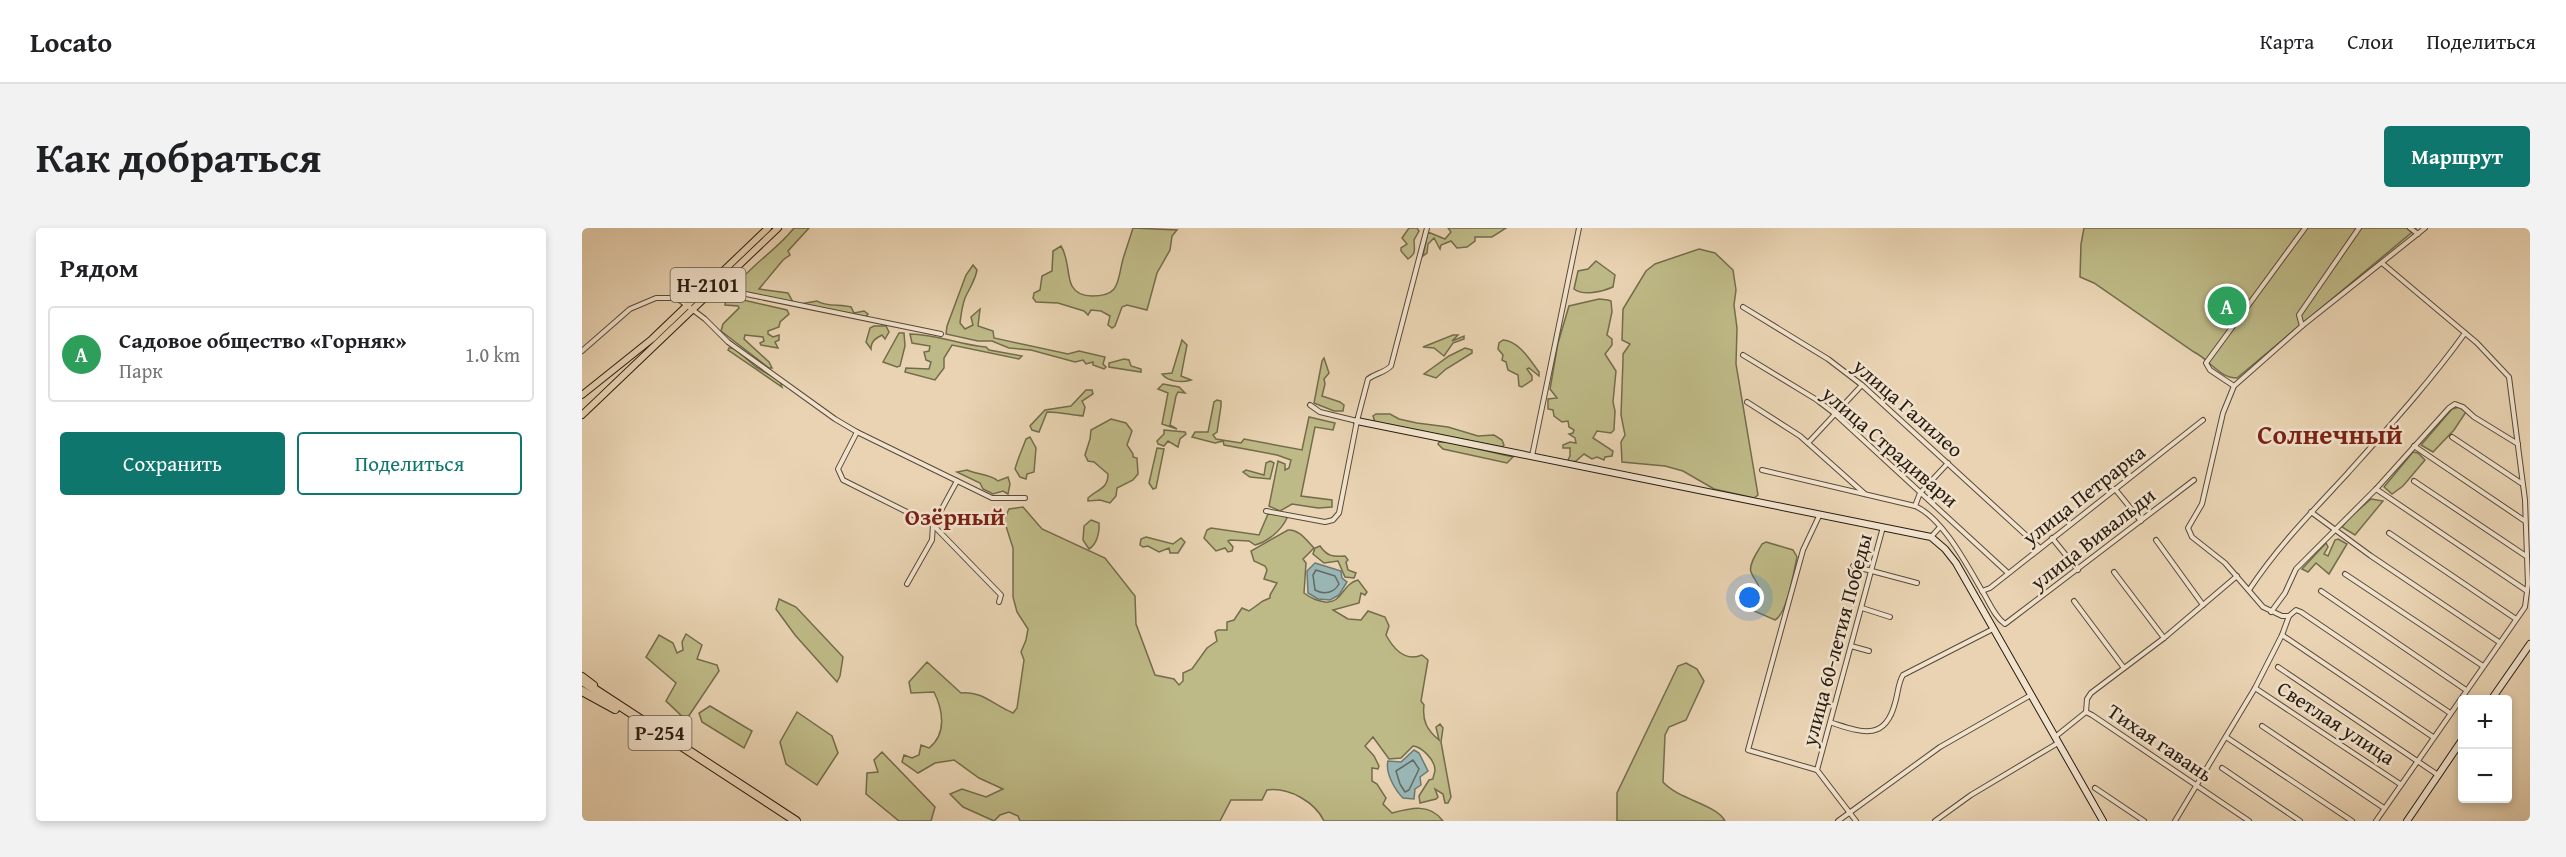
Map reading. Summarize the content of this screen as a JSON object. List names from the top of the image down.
{
  "streets": {
    "highway": ["Р-254"],
    "main road": ["Н-2101"],
    "street": [
      "улица Галилео",
      "улица Страдивари",
      "улица Петрарка",
      "улица Вивальди",
      "улица 60-летия Победы",
      "Светлая улица",
      "Тихая гавань"
    ]
  },
  "crossings": [
    ["улица Галилео", "улица Петрарка"],
    ["улица Страдивари", "улица Петрарка"],
    ["улица Петрарка", "улица Вивальди"]
  ],
  "districts": ["Солнечный", "Озёрный"],
  "page": {
    "header": "Locato",
    "nav": ["Карта", "Слои", "Поделиться"],
    "title": "Как добраться",
    "buttons": [
      "Маршрут",
      ["Сохранить", "Поделиться"]
    ],
    "heading": "Рядом",
    "pins": "A",
    "list": [
      {
        "mark": "A",
        "name": "Садовое общество «Горняк»",
        "note": "Парк",
        "value": "1.0 km"
      }
    ],
    "map_buttons": ["+", "−"]
  }
}
